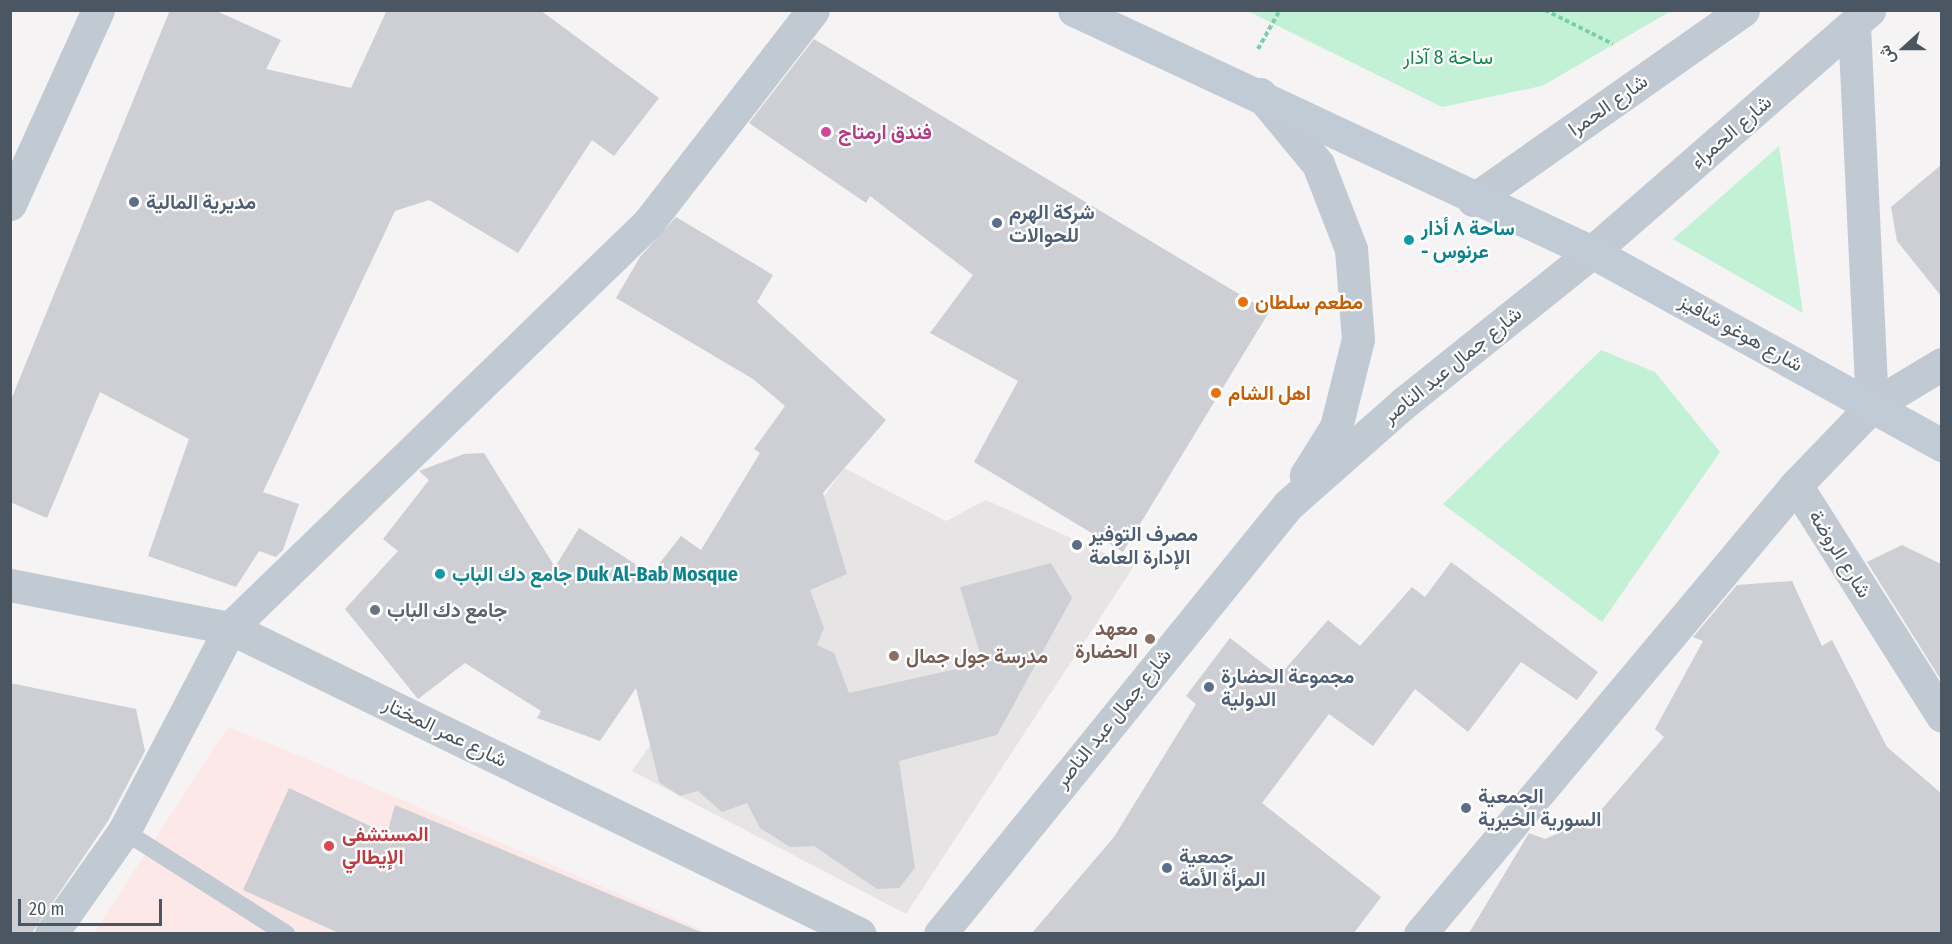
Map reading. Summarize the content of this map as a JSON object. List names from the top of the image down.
{
  "streets": {
    "main road": ["شارع هوغو شافيز"],
    "street": [
      "شارع الحمرا",
      "شارع الحمراء",
      "شارع جمال عبد الناصر",
      "شارع الروضة",
      "شارع عمر المختار"
    ]
  },
  "crossings": [
    ["شارع الحمرا", "شارع هوغو شافيز"],
    ["شارع الحمراء", "شارع هوغو شافيز"],
    ["شارع الحمراء", "شارع جمال عبد الناصر"],
    ["شارع هوغو شافيز", "شارع جمال عبد الناصر"]
  ],
  "parks": ["ساحة 8 آذار"],
  "places": [
    "فندق ارمتاج",
    "مديرية المالية",
    "شركة الهرم للحوالات",
    "ساحة ٨ أذار - عرنوس",
    "مطعم سلطان",
    "اهل الشام",
    "مصرف التوفير الإدارة العامة",
    "جامع دك الباب Duk Al-Bab Mosque",
    "جامع دك الباب",
    "معهد الحضارة",
    "مدرسة جول جمال",
    "مجموعة الحضارة الدولية",
    "الجمعية السورية الخيرية",
    "المستشفى الإيطالي",
    "جمعية المرأة الأمة"
  ],
  "scale_bar": "20 m",
  "north": "left"
}
